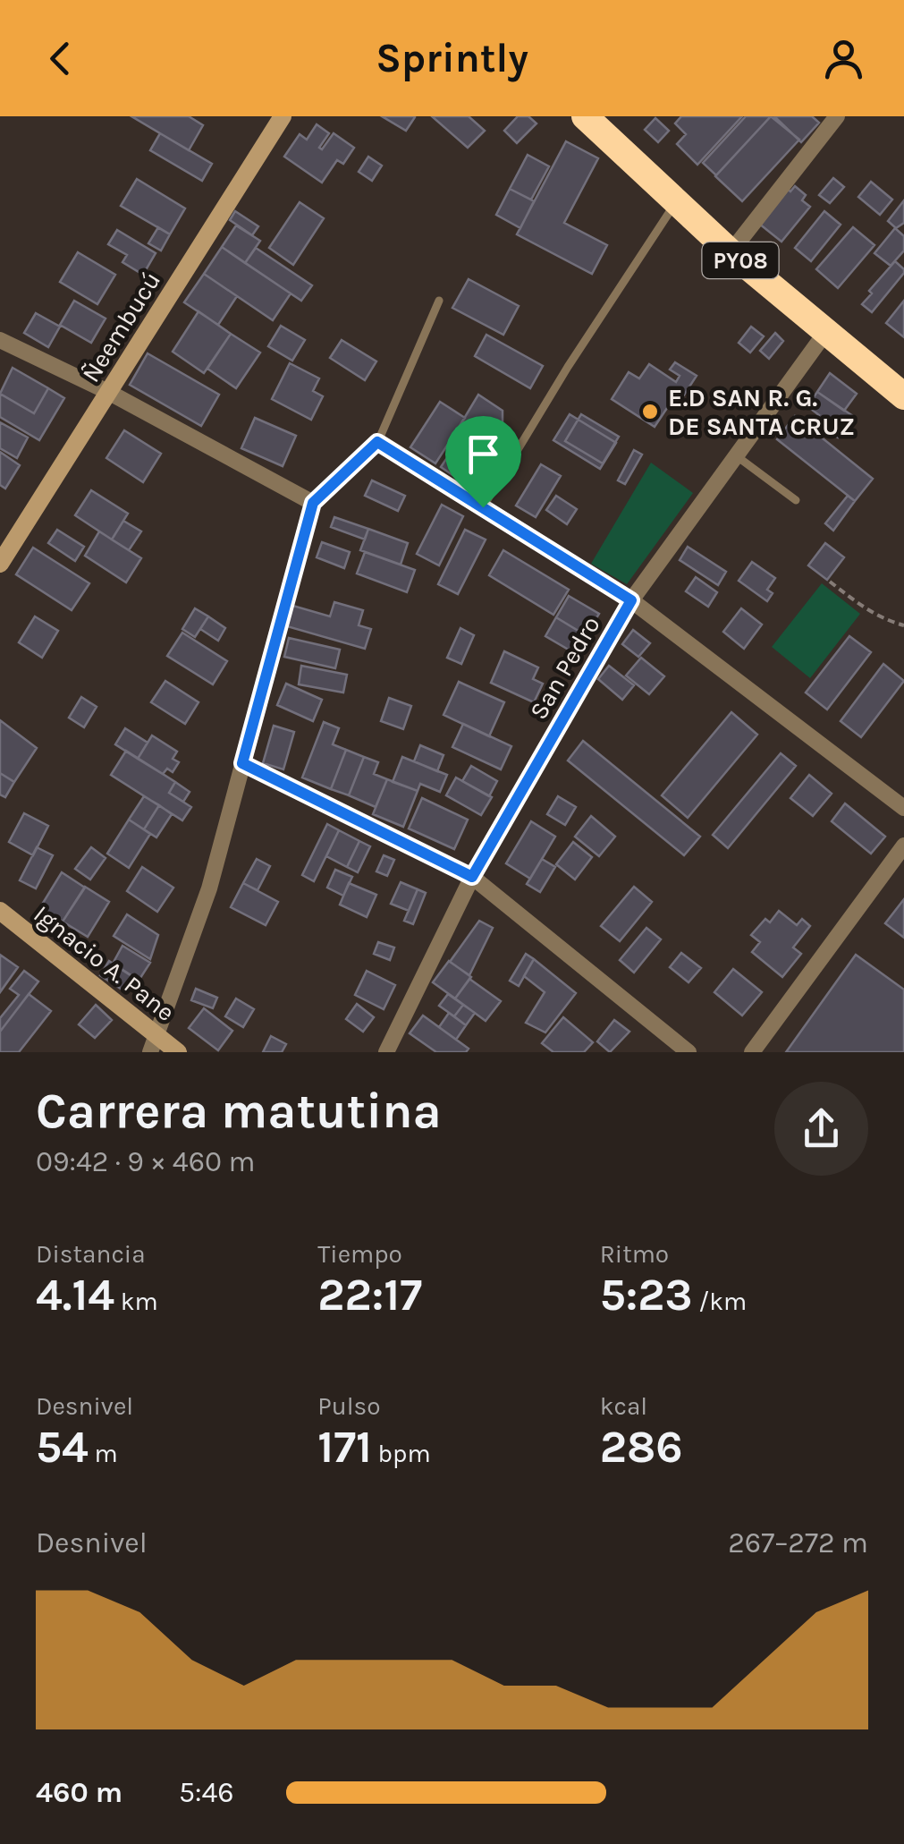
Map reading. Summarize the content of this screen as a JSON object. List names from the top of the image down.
{
  "streets": {
    "highway": ["PY08"],
    "street": ["Ñeembucú", "San Pedro", "Ignacio A. Pane"]
  },
  "crossings": [
    ["PY08", "San Pedro"]
  ],
  "places": ["E.D SAN R. G. DE SANTA CRUZ"],
  "page": {
    "header": "Sprintly",
    "heading": ["Carrera matutina", "09:42 · 9 × 460 m"],
    "stats": [
      ["Distancia", "4.14 km"],
      ["Tiempo", "22:17"],
      ["Ritmo", "5:23 /km"],
      ["Desnivel", "54 m"],
      ["Pulso", "171 bpm"],
      ["kcal", "286"]
    ],
    "chart": ["Desnivel", "267–272 m"],
    "list": [
      {
        "name": "460 m",
        "note": "5:46"
      }
    ]
  }
}
